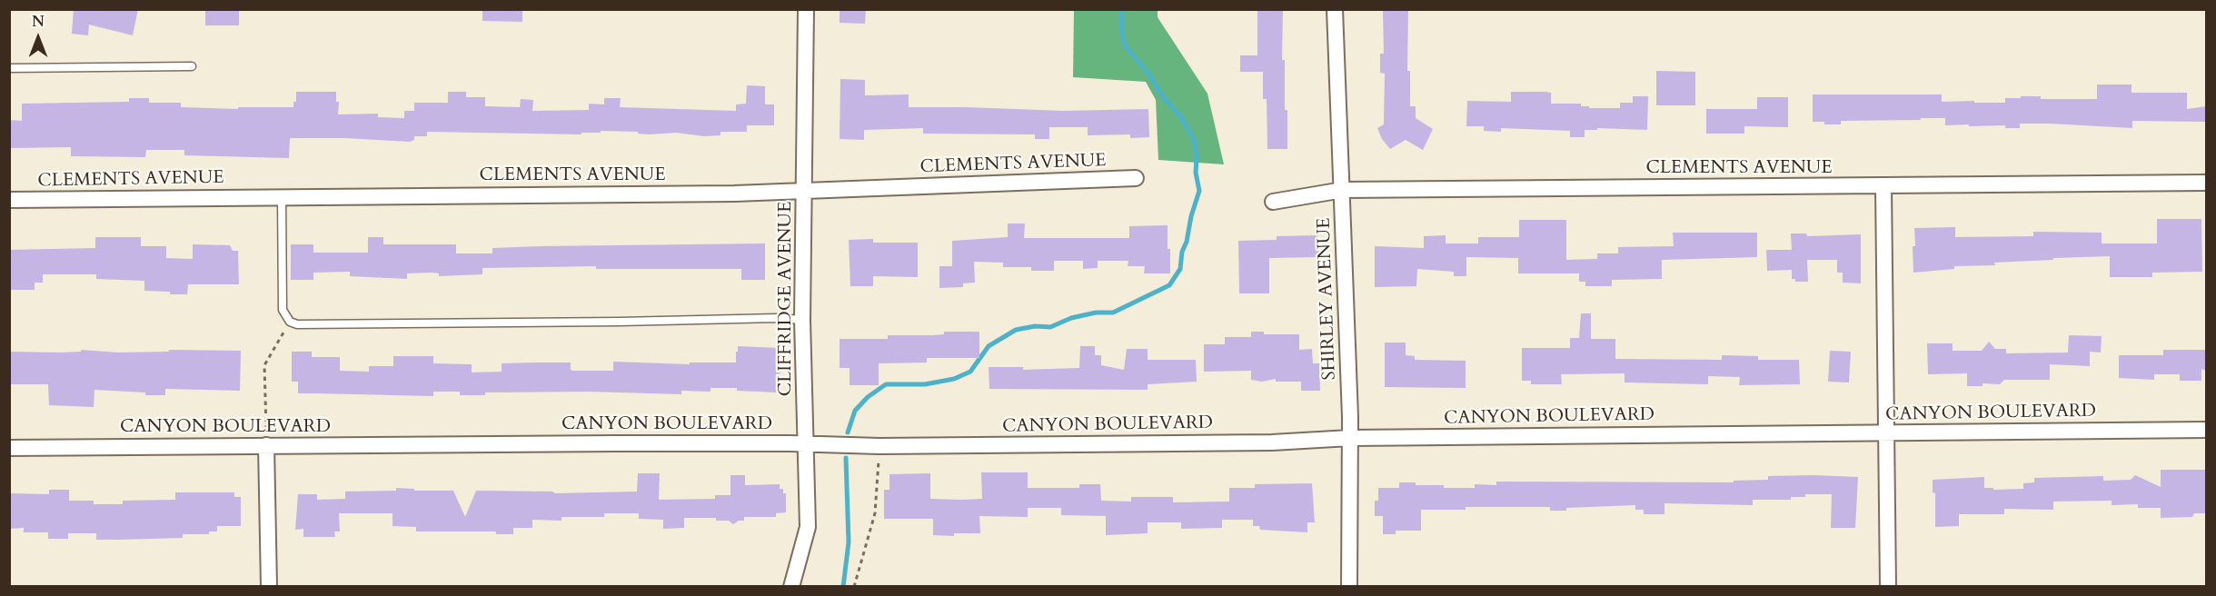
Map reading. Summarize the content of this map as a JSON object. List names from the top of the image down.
{
  "streets": {
    "street": [
      "CLEMENTS AVENUE",
      "CLIFFRIDGE AVENUE",
      "SHIRLEY AVENUE",
      "CANYON BOULEVARD"
    ]
  },
  "crossings": [
    ["CLEMENTS AVENUE", "CLIFFRIDGE AVENUE"],
    ["CLEMENTS AVENUE", "SHIRLEY AVENUE"],
    ["CLIFFRIDGE AVENUE", "CANYON BOULEVARD"],
    ["SHIRLEY AVENUE", "CANYON BOULEVARD"]
  ],
  "north": "top"
}
